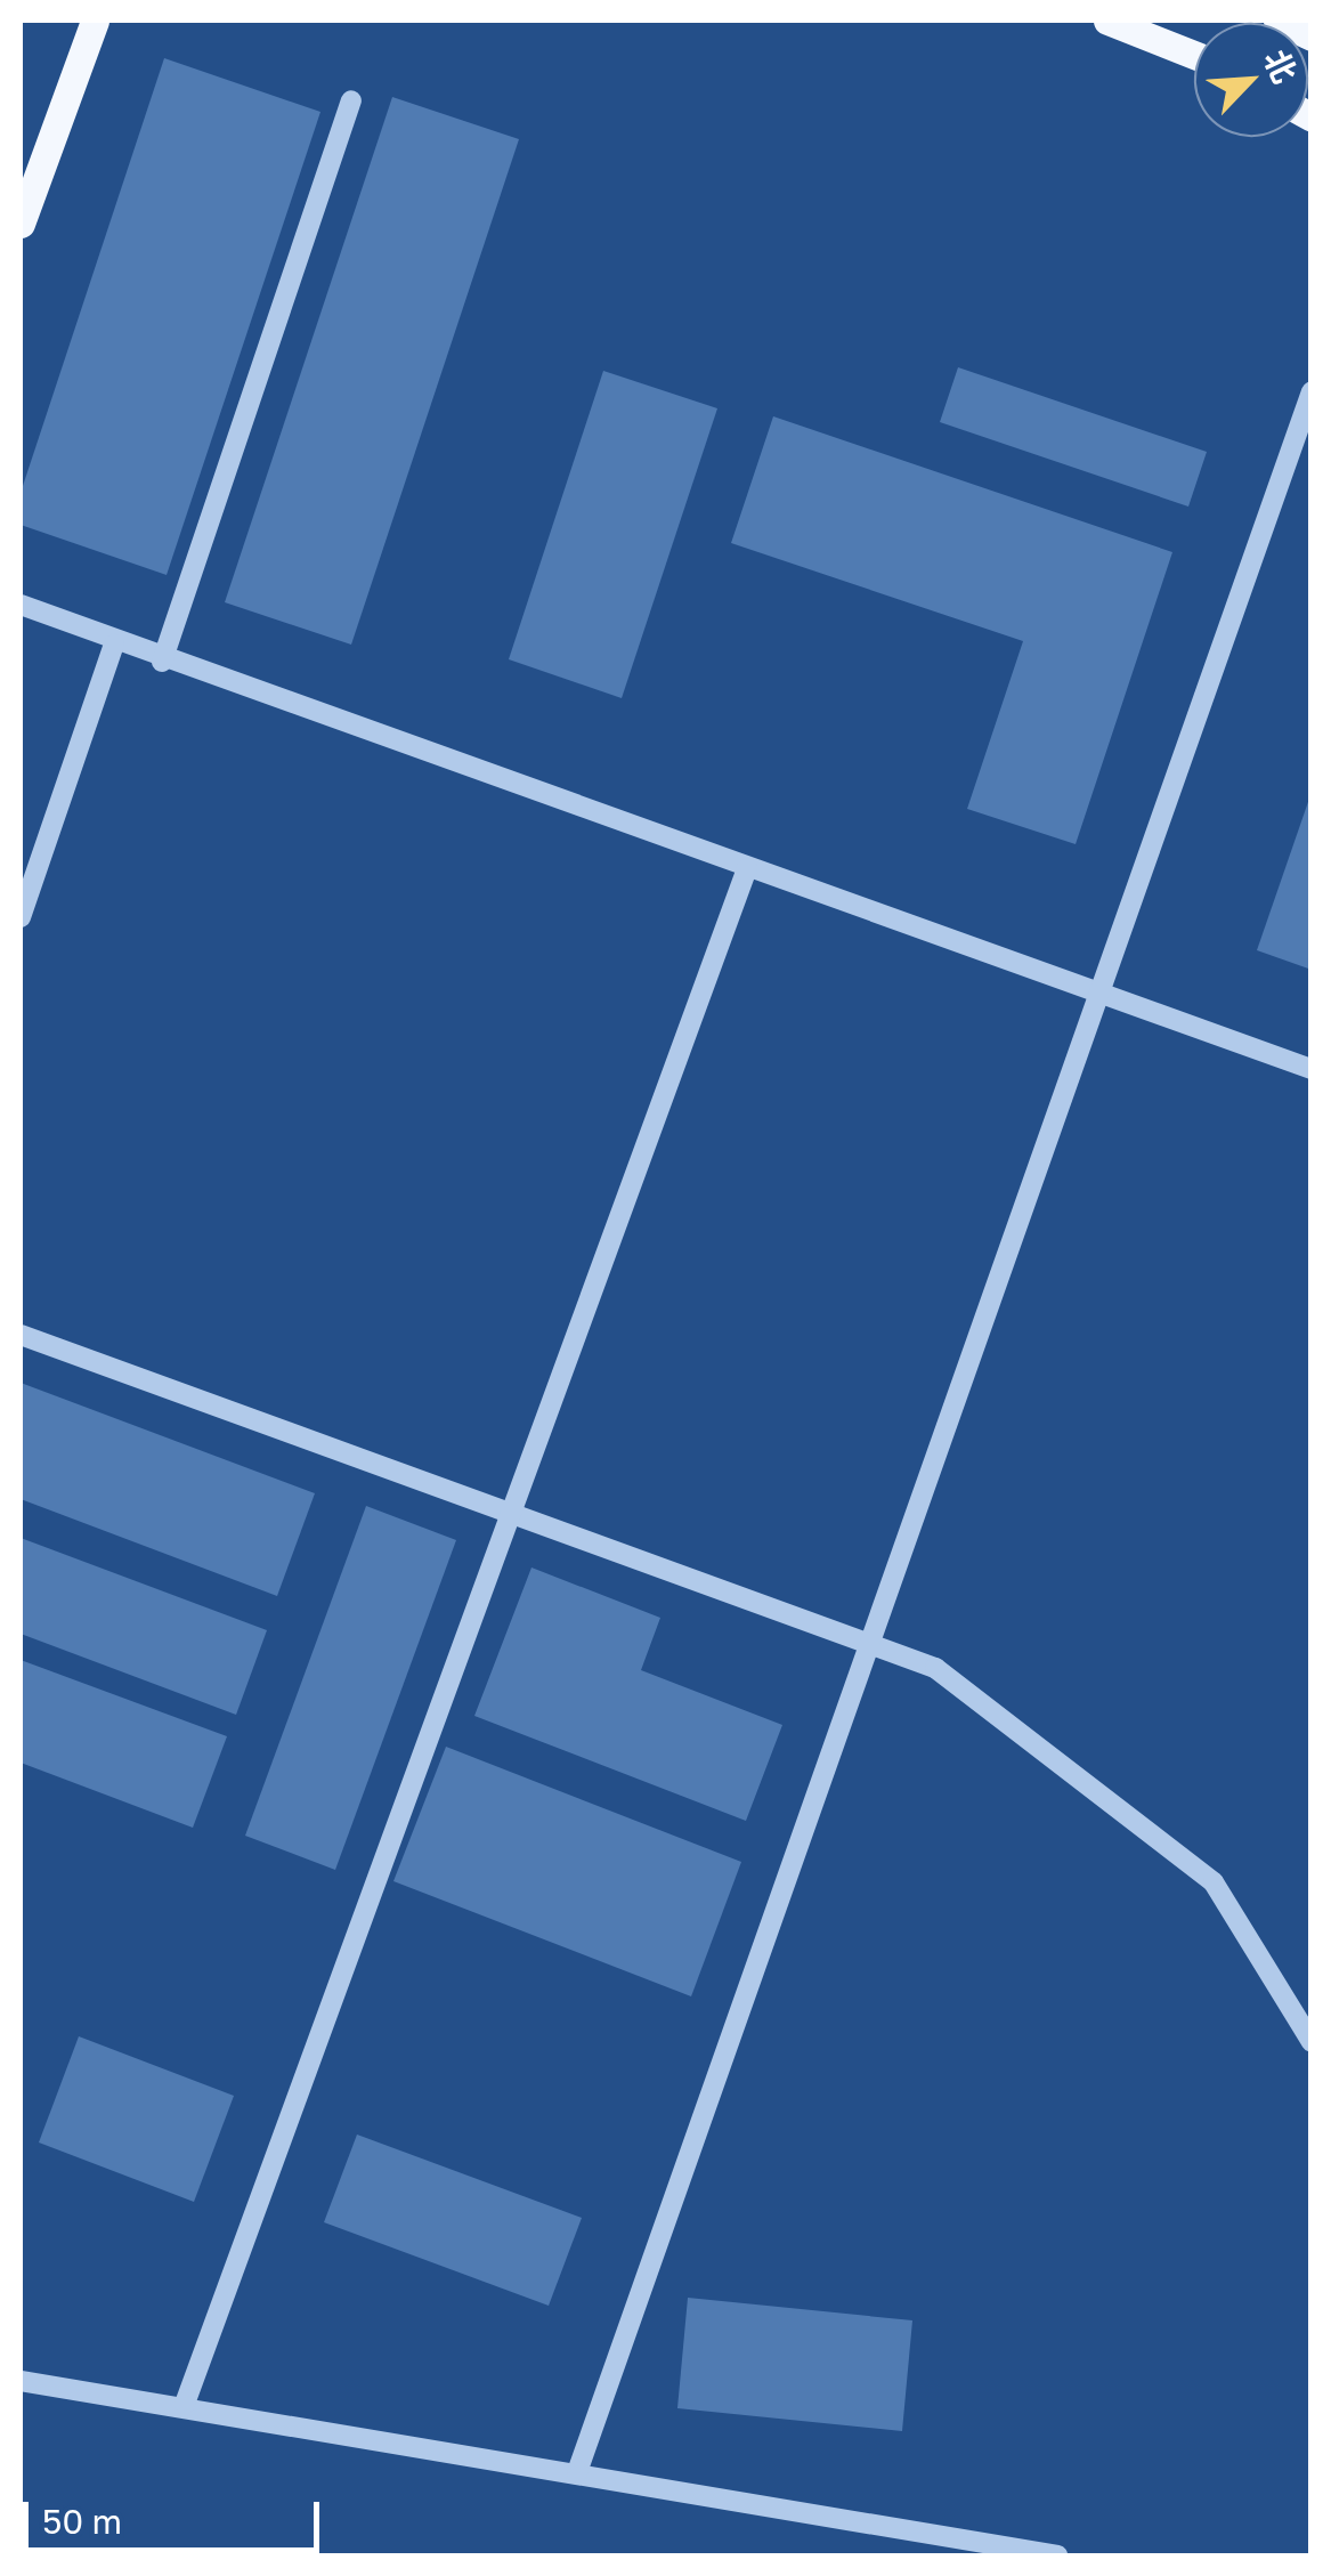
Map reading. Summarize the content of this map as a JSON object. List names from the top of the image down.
{
  "scale_bar": "50 m",
  "north": "top right"
}
